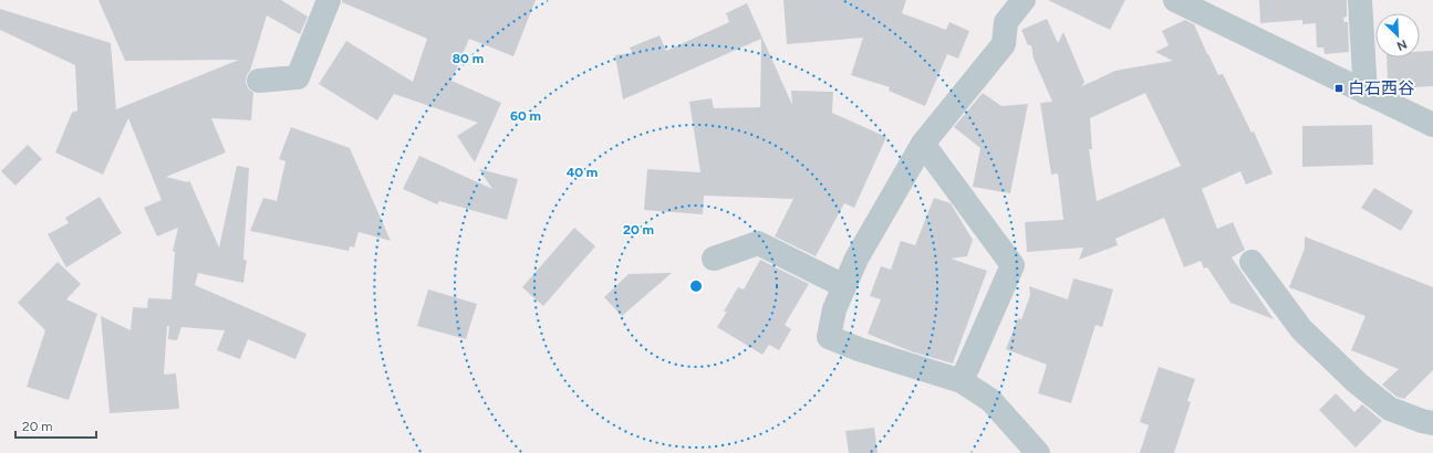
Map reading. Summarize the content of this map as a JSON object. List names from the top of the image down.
{
  "places": {
    "transit": ["白石西谷"]
  },
  "scale_bar": "20 m",
  "north": "bottom right",
  "rings": [
    "80 m",
    "60 m",
    "40 m",
    "20 m"
  ]
}
